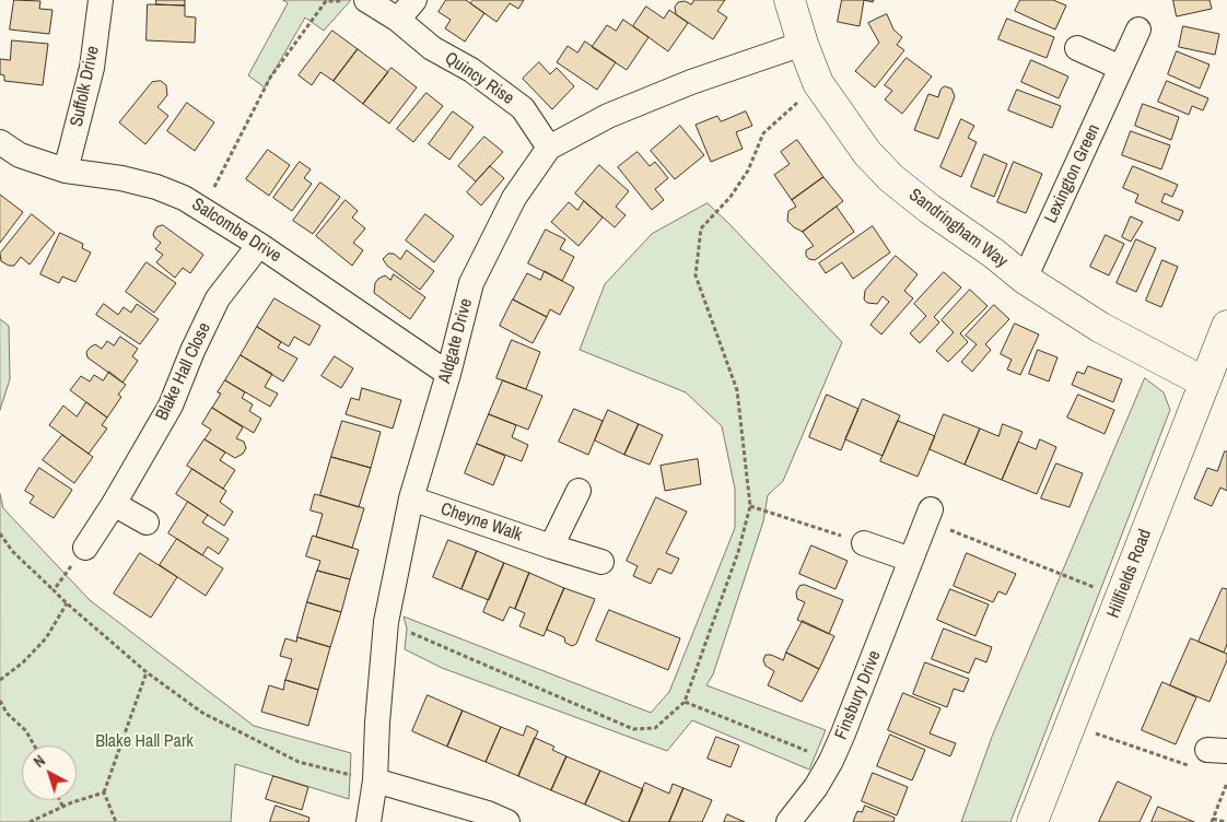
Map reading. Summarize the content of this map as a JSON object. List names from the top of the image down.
{
  "streets": {
    "street": [
      "Quincy Rise",
      "Suffolk Drive",
      "Lexington Green",
      "Sandringham Way",
      "Salcombe Drive",
      "Aldgate Drive",
      "Blake Hall Close",
      "Cheyne Walk",
      "Hillfields Road",
      "Finsbury Drive"
    ]
  },
  "crossings": [
    ["Quincy Rise", "Aldgate Drive"],
    ["Suffolk Drive", "Salcombe Drive"],
    ["Lexington Green", "Sandringham Way"],
    ["Sandringham Way", "Aldgate Drive"],
    ["Sandringham Way", "Hillfields Road"],
    ["Salcombe Drive", "Aldgate Drive"],
    ["Salcombe Drive", "Blake Hall Close"],
    ["Aldgate Drive", "Cheyne Walk"]
  ],
  "parks": ["Blake Hall Park"],
  "north": "top left"
}
